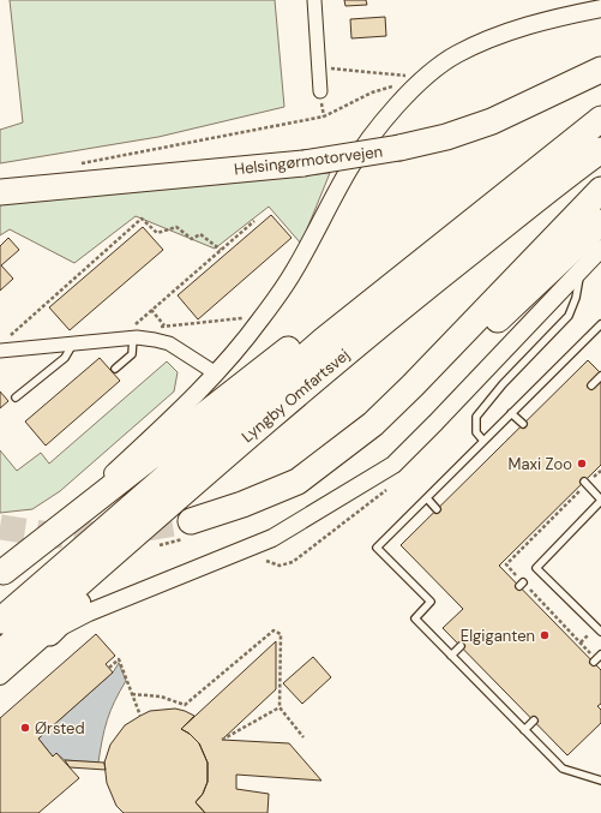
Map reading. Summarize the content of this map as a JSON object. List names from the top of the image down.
{
  "streets": {
    "highway": ["Helsingørmotorvejen", "Lyngby Omfartsvej"]
  },
  "places": ["Maxi Zoo", "Elgiganten", "Ørsted"]
}
